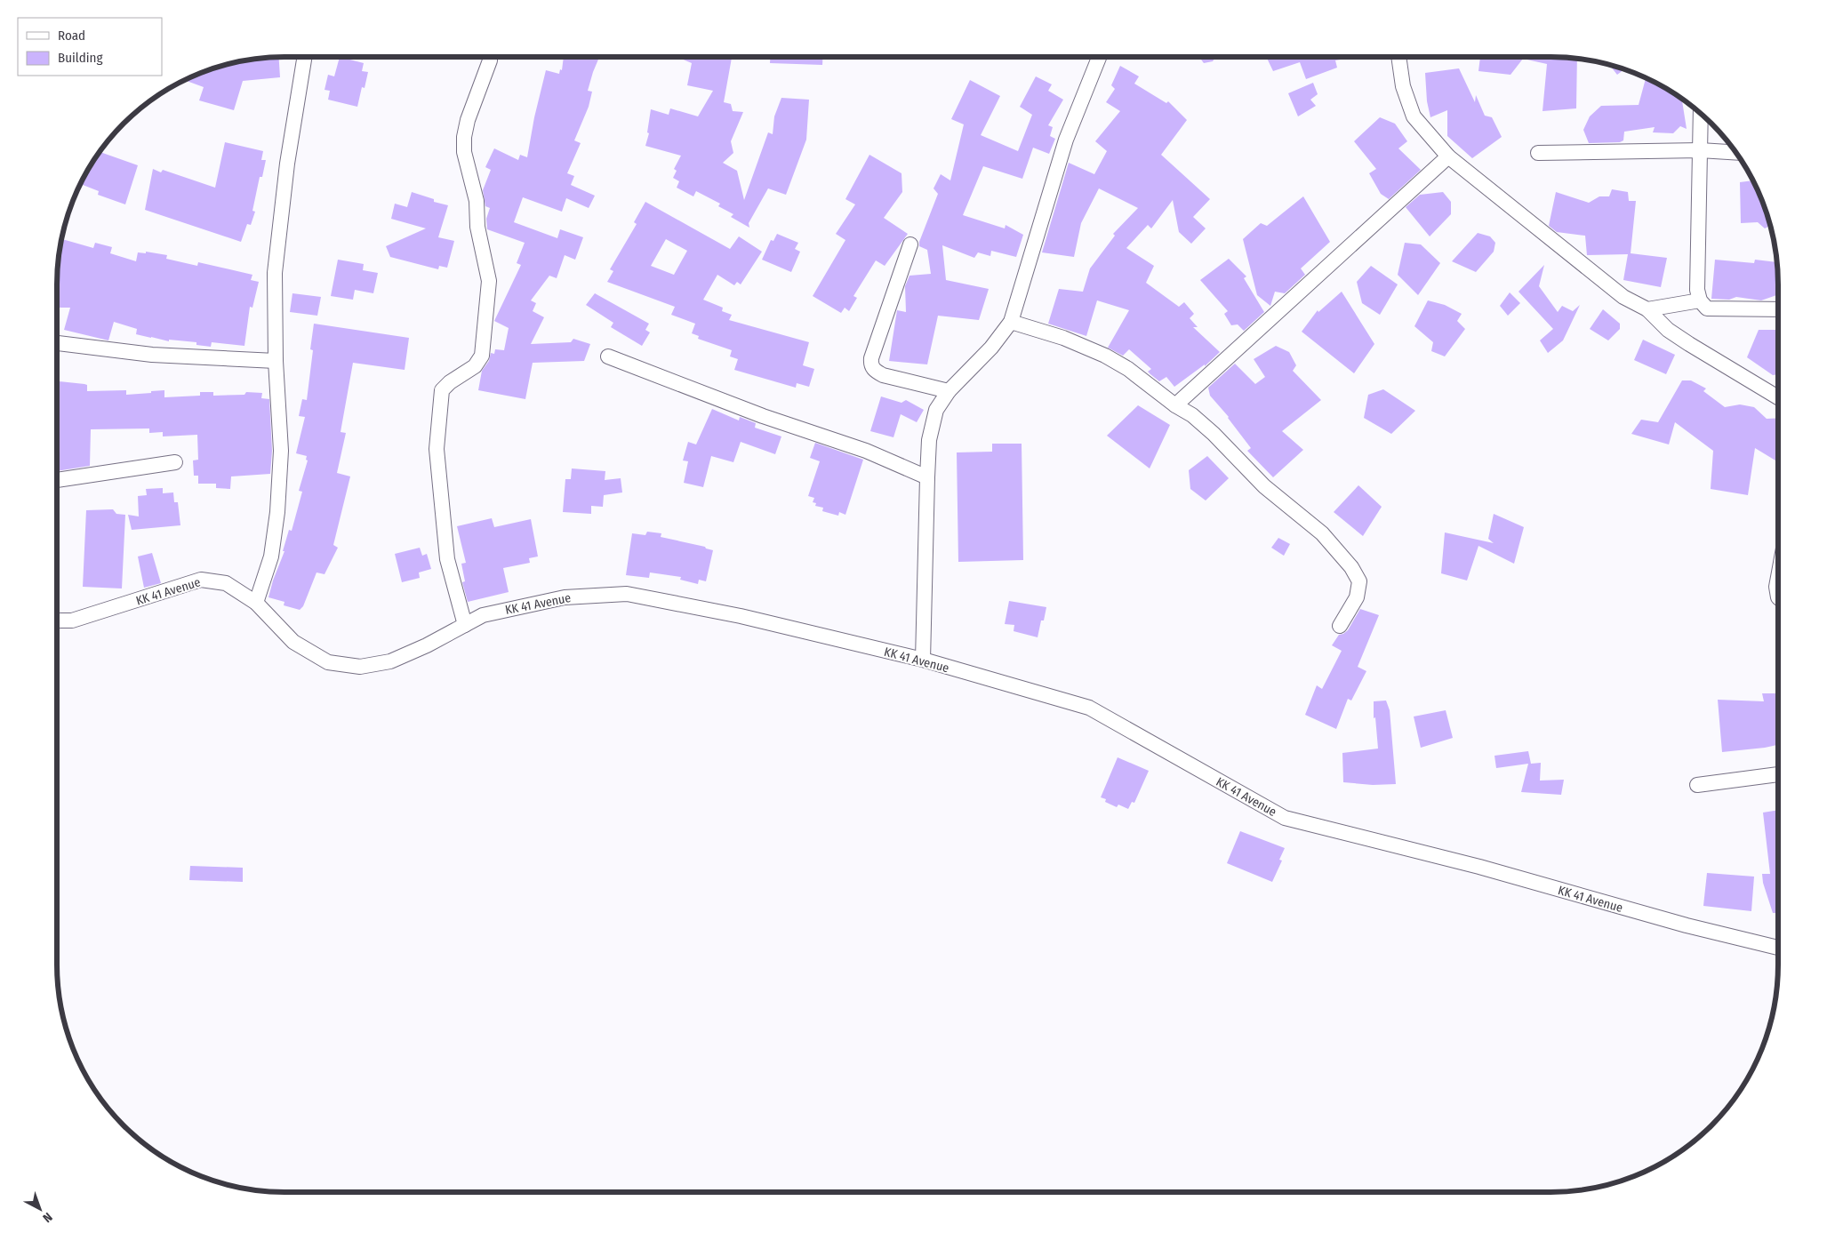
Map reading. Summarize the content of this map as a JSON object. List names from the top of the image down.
{
  "streets": {
    "street": ["KK 41 Avenue"]
  },
  "legend": ["Road", "Building"],
  "north": "bottom right"
}
